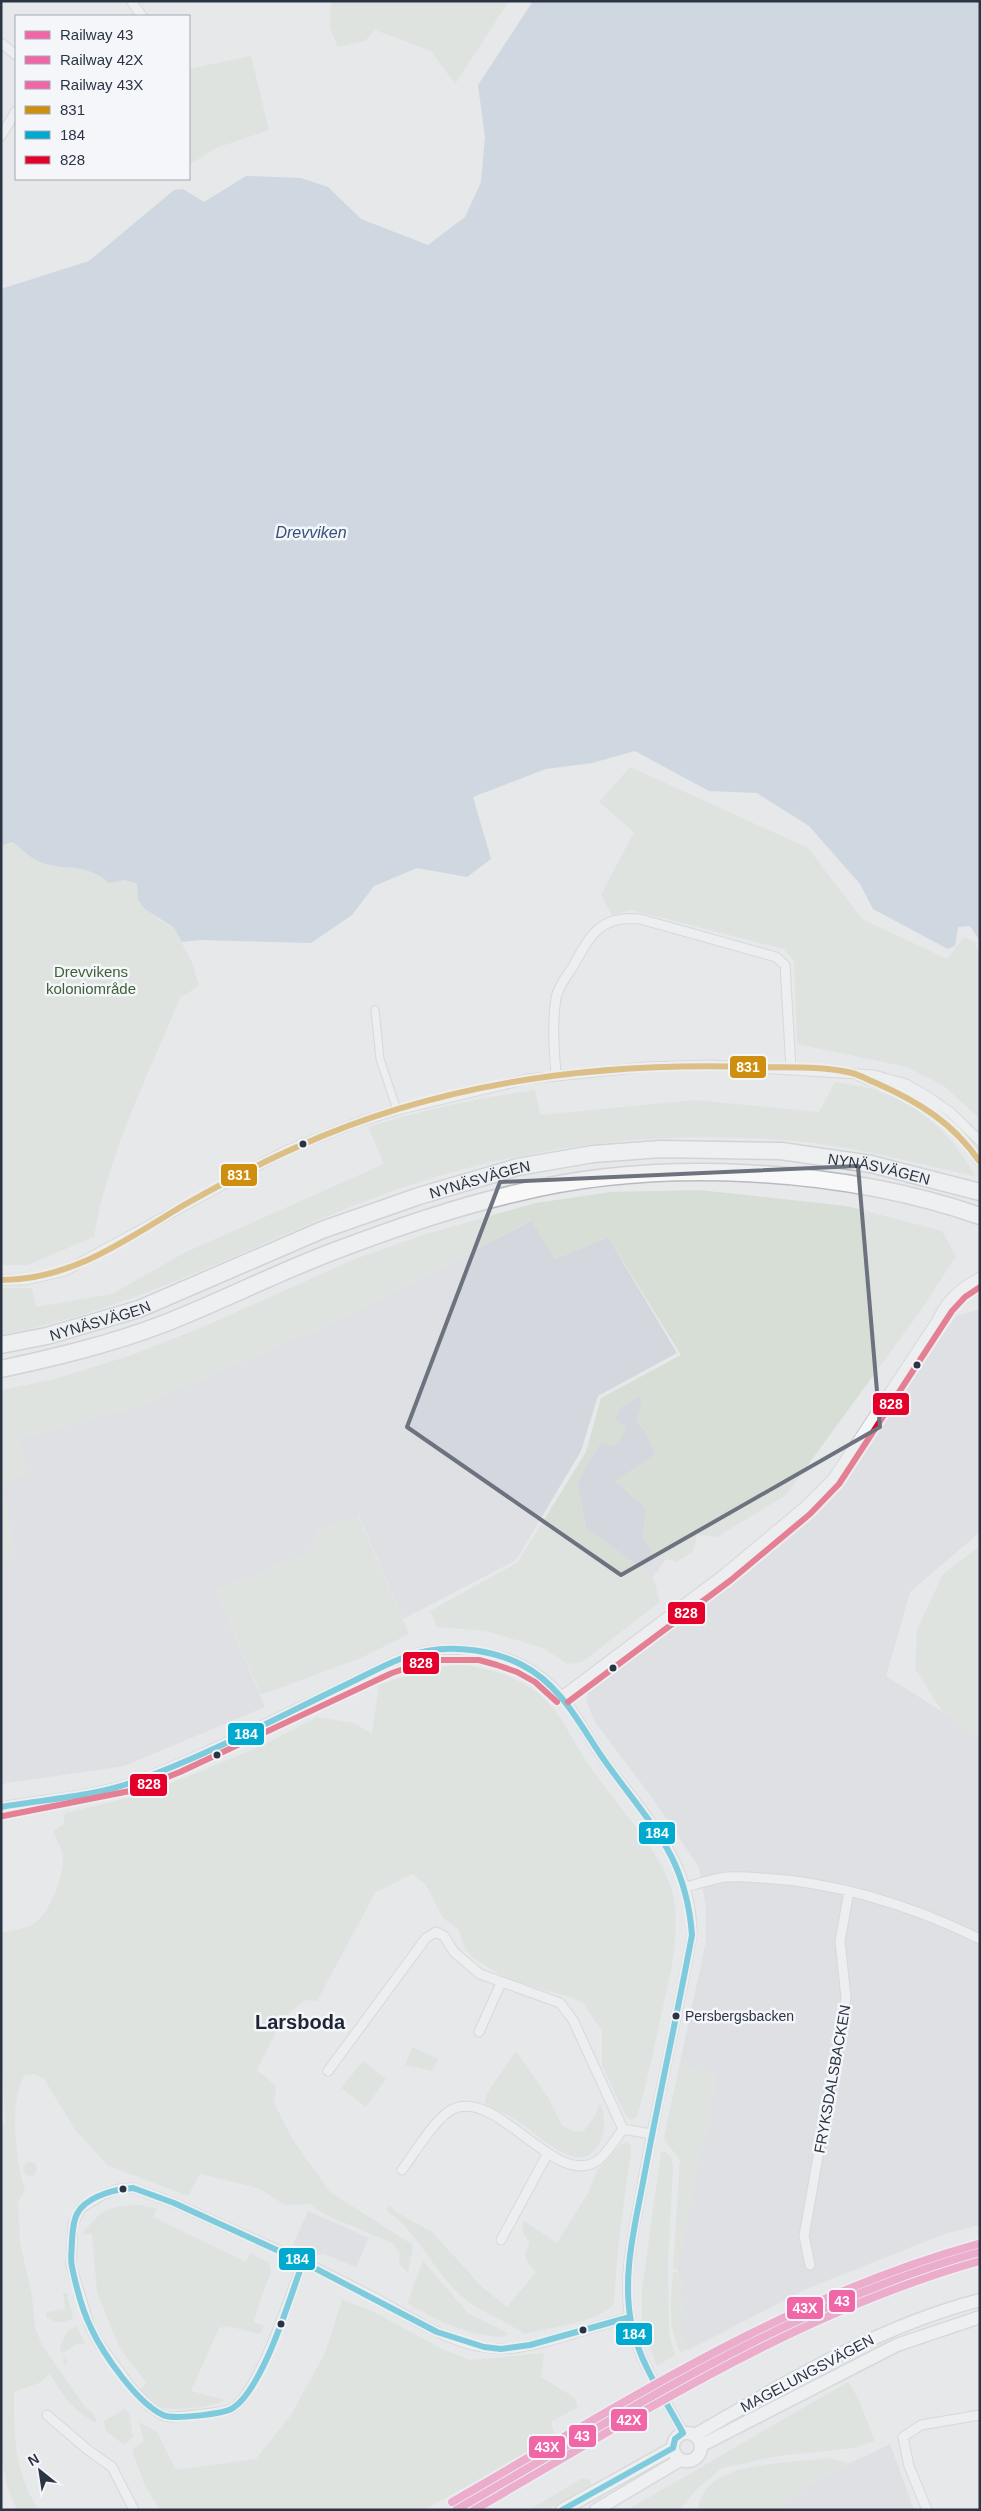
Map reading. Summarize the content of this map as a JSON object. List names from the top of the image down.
{
  "streets": {
    "highway": ["NYNÄSVÄGEN"],
    "main road": ["MAGELUNGSVÄGEN"],
    "street": ["FRYKSDALSBACKEN"]
  },
  "districts": ["Larsboda"],
  "water": ["Drevviken"],
  "parks": ["Drevvikens koloniområde"],
  "places": ["Persbergsbacken"],
  "lines": [
    "transit line 831",
    "transit line 828",
    "transit line 184",
    "rail line 43X",
    "rail line 43",
    "rail line 42X"
  ],
  "legend": [
    "Railway 43",
    "Railway 42X",
    "Railway 43X",
    "831",
    "184",
    "828"
  ],
  "north": "top left"
}
